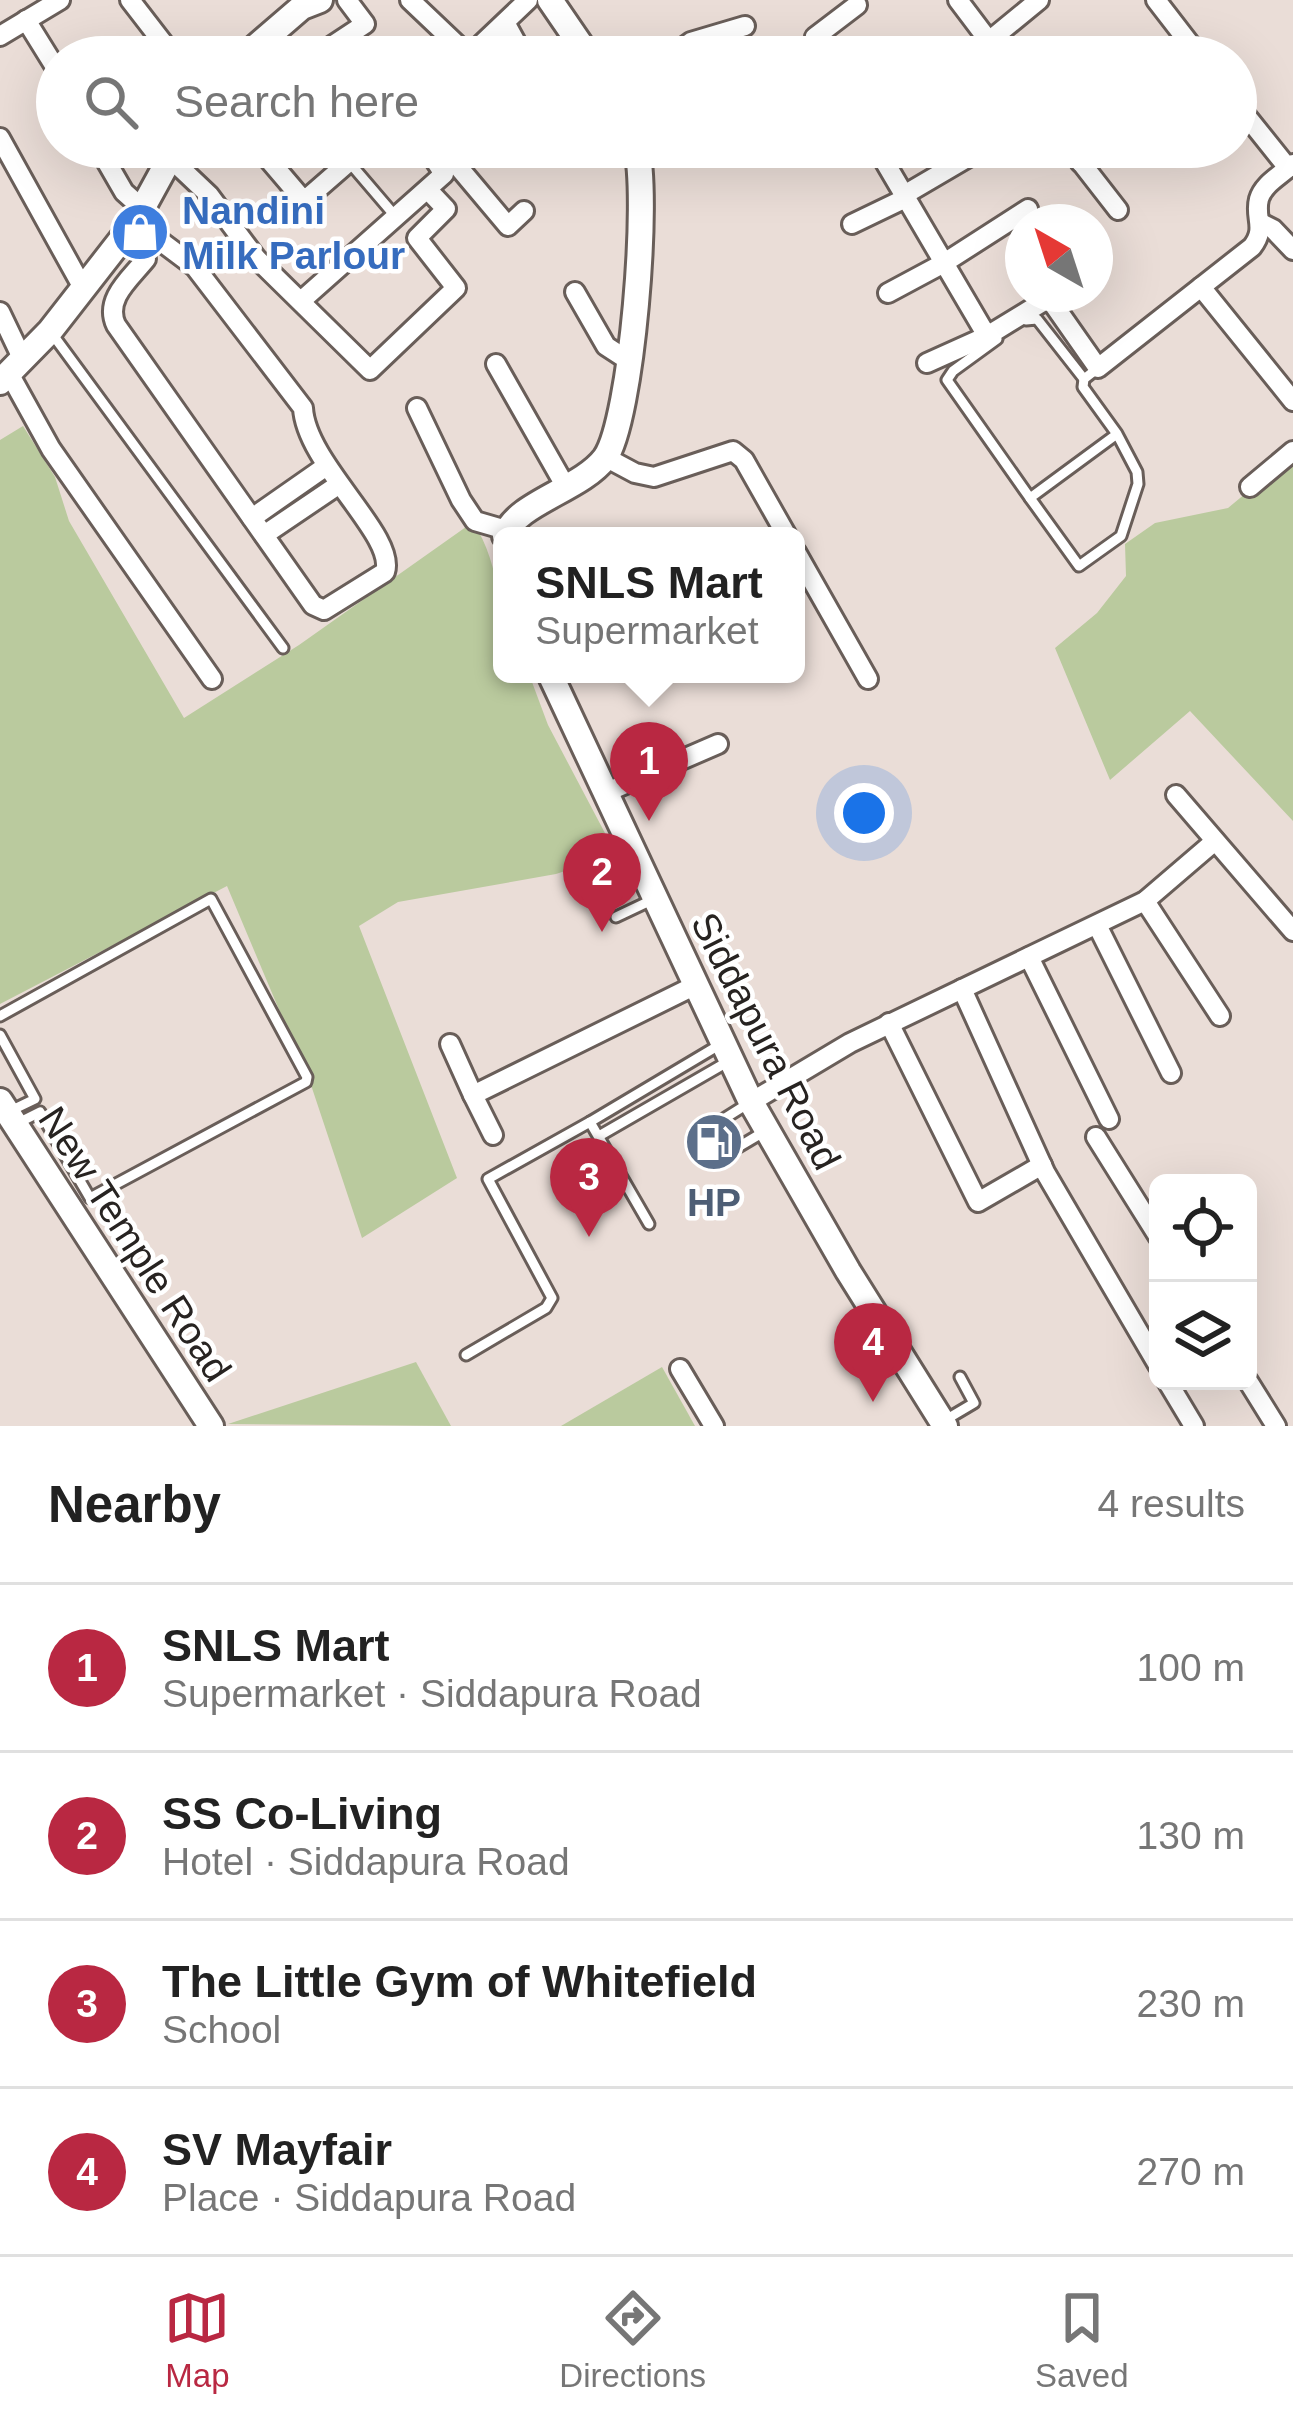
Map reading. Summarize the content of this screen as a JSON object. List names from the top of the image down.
{
  "streets": {
    "street": ["Siddapura Road", "New Temple Road"]
  },
  "places": {
    "shop": ["Nandini Milk Parlour"],
    "fuel station": ["HP"]
  },
  "north": "top left",
  "page": {
    "search": "Search here",
    "popup": ["SNLS Mart", "Supermarket"],
    "pins": [
      "1",
      "2",
      "3",
      "4"
    ],
    "heading": ["Nearby", "4 results"],
    "list": [
      {
        "mark": "1",
        "name": "SNLS Mart",
        "note": "Supermarket · Siddapura Road",
        "value": "100 m"
      },
      {
        "mark": "2",
        "name": "SS Co-Living",
        "note": "Hotel · Siddapura Road",
        "value": "130 m"
      },
      {
        "mark": "3",
        "name": "The Little Gym of Whitefield",
        "note": "School",
        "value": "230 m"
      },
      {
        "mark": "4",
        "name": "SV Mayfair",
        "note": "Place · Siddapura Road",
        "value": "270 m"
      }
    ],
    "nav": ["Map", "Directions", "Saved"]
  }
}
